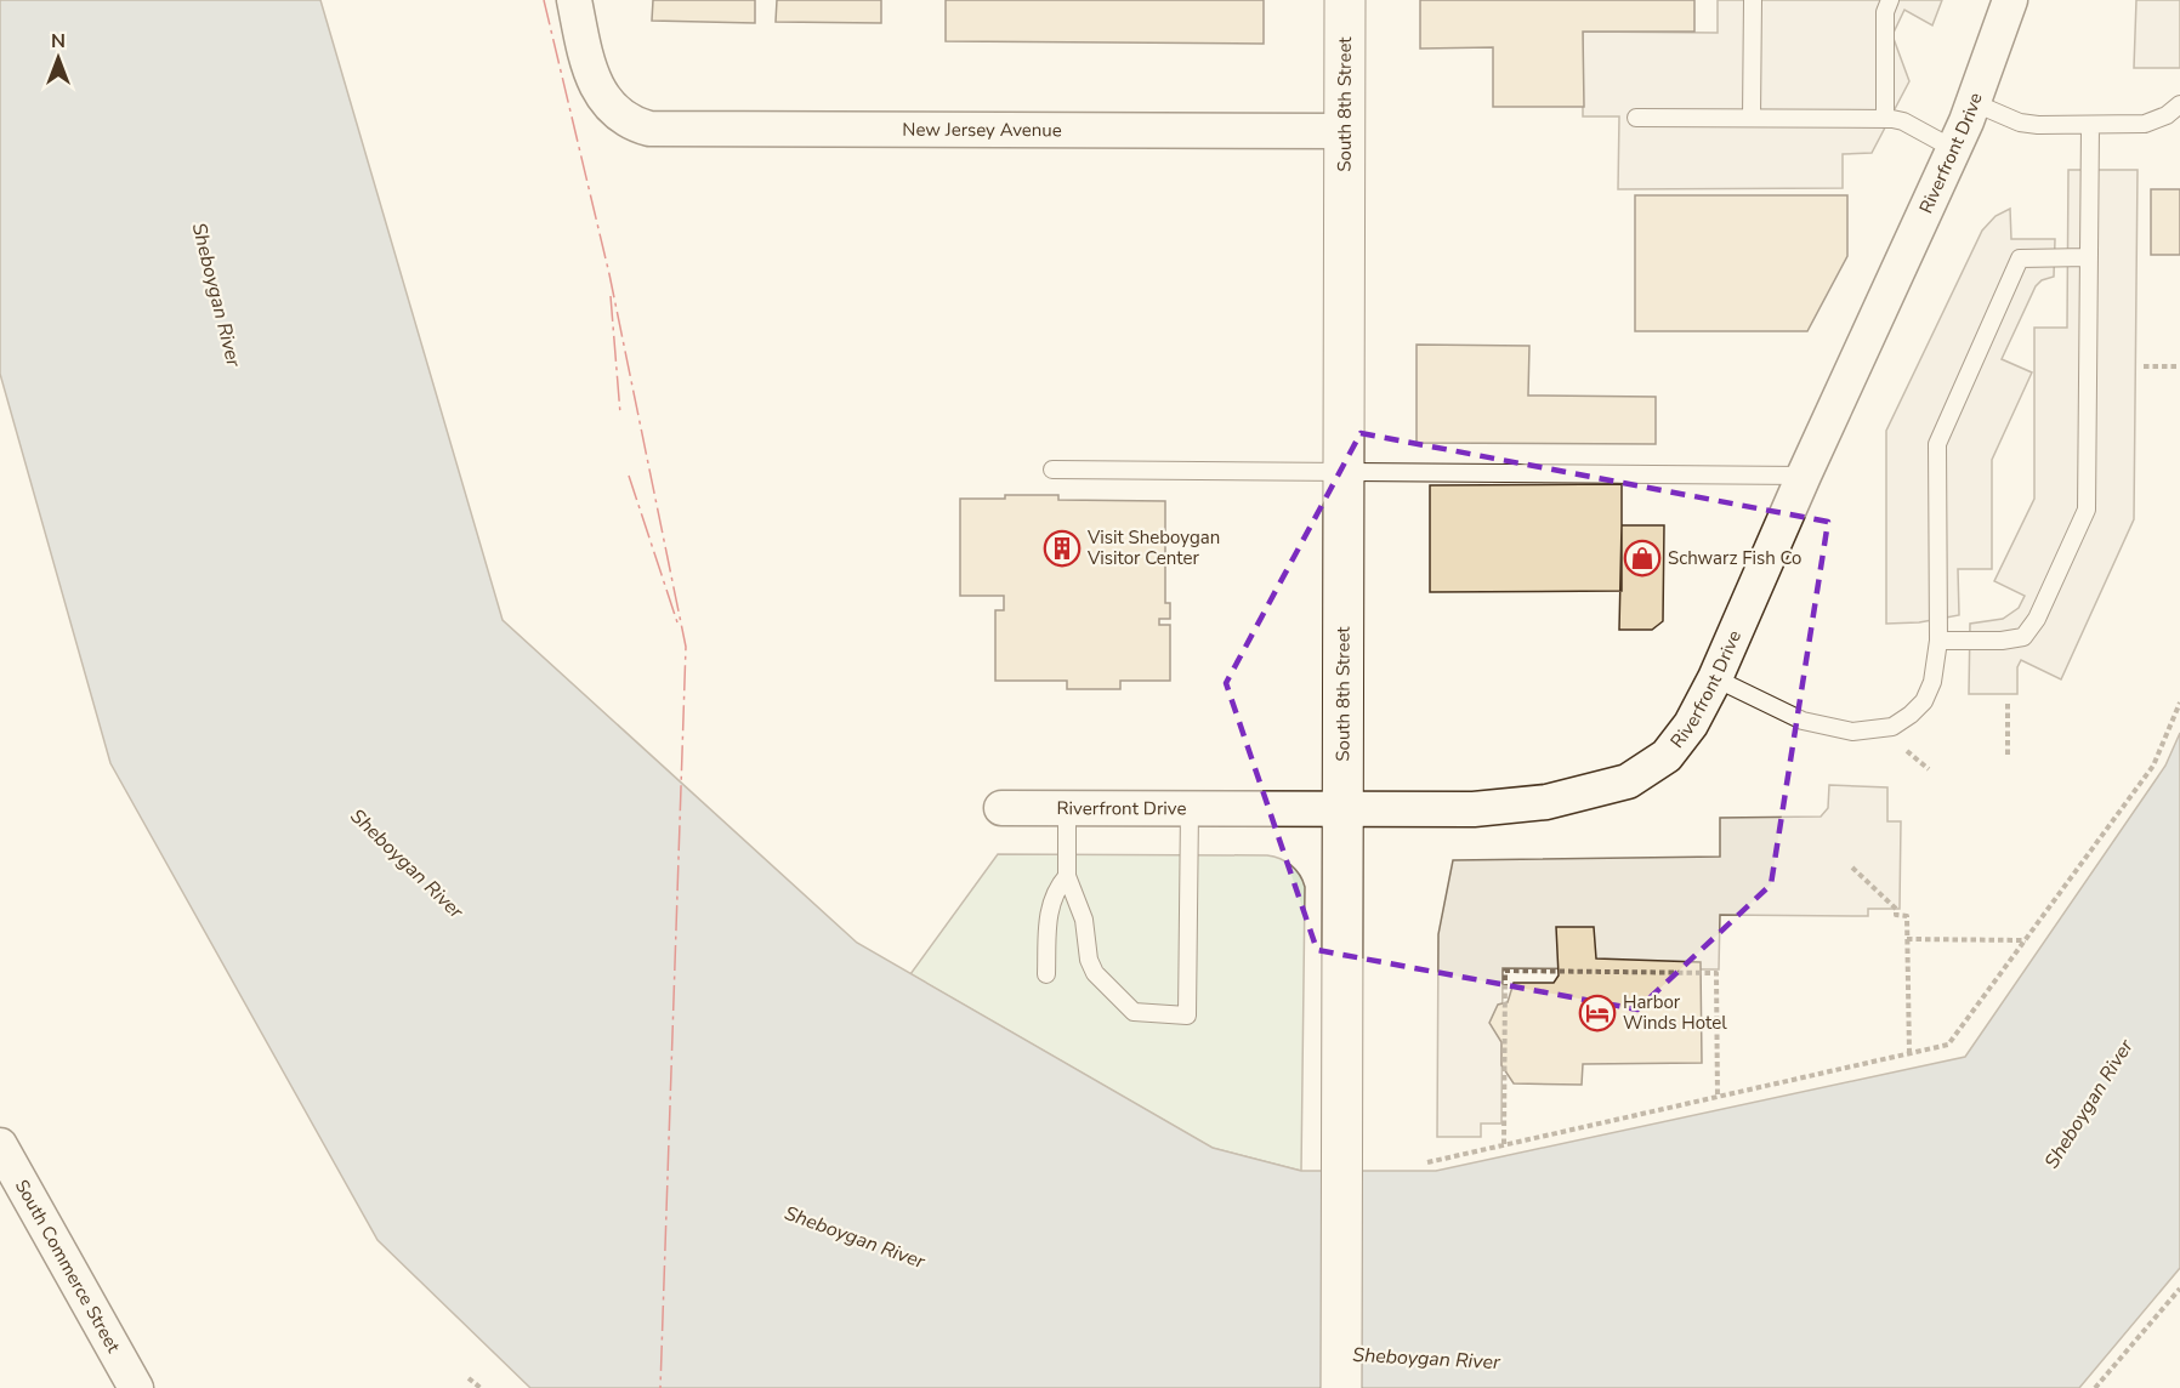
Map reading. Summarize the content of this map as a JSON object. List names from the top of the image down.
{
  "streets": {
    "main road": ["South 8th Street"],
    "street": ["New Jersey Avenue", "Riverfront Drive", "South Commerce Street"]
  },
  "crossings": [
    ["South 8th Street", "New Jersey Avenue"],
    ["South 8th Street", "Riverfront Drive"]
  ],
  "water": ["Sheboygan River"],
  "places": {
    "building": ["Visit Sheboygan Visitor Center"],
    "shop": ["Schwarz Fish Co"],
    "hotel": ["Harbor Winds Hotel"]
  },
  "north": "top"
}
